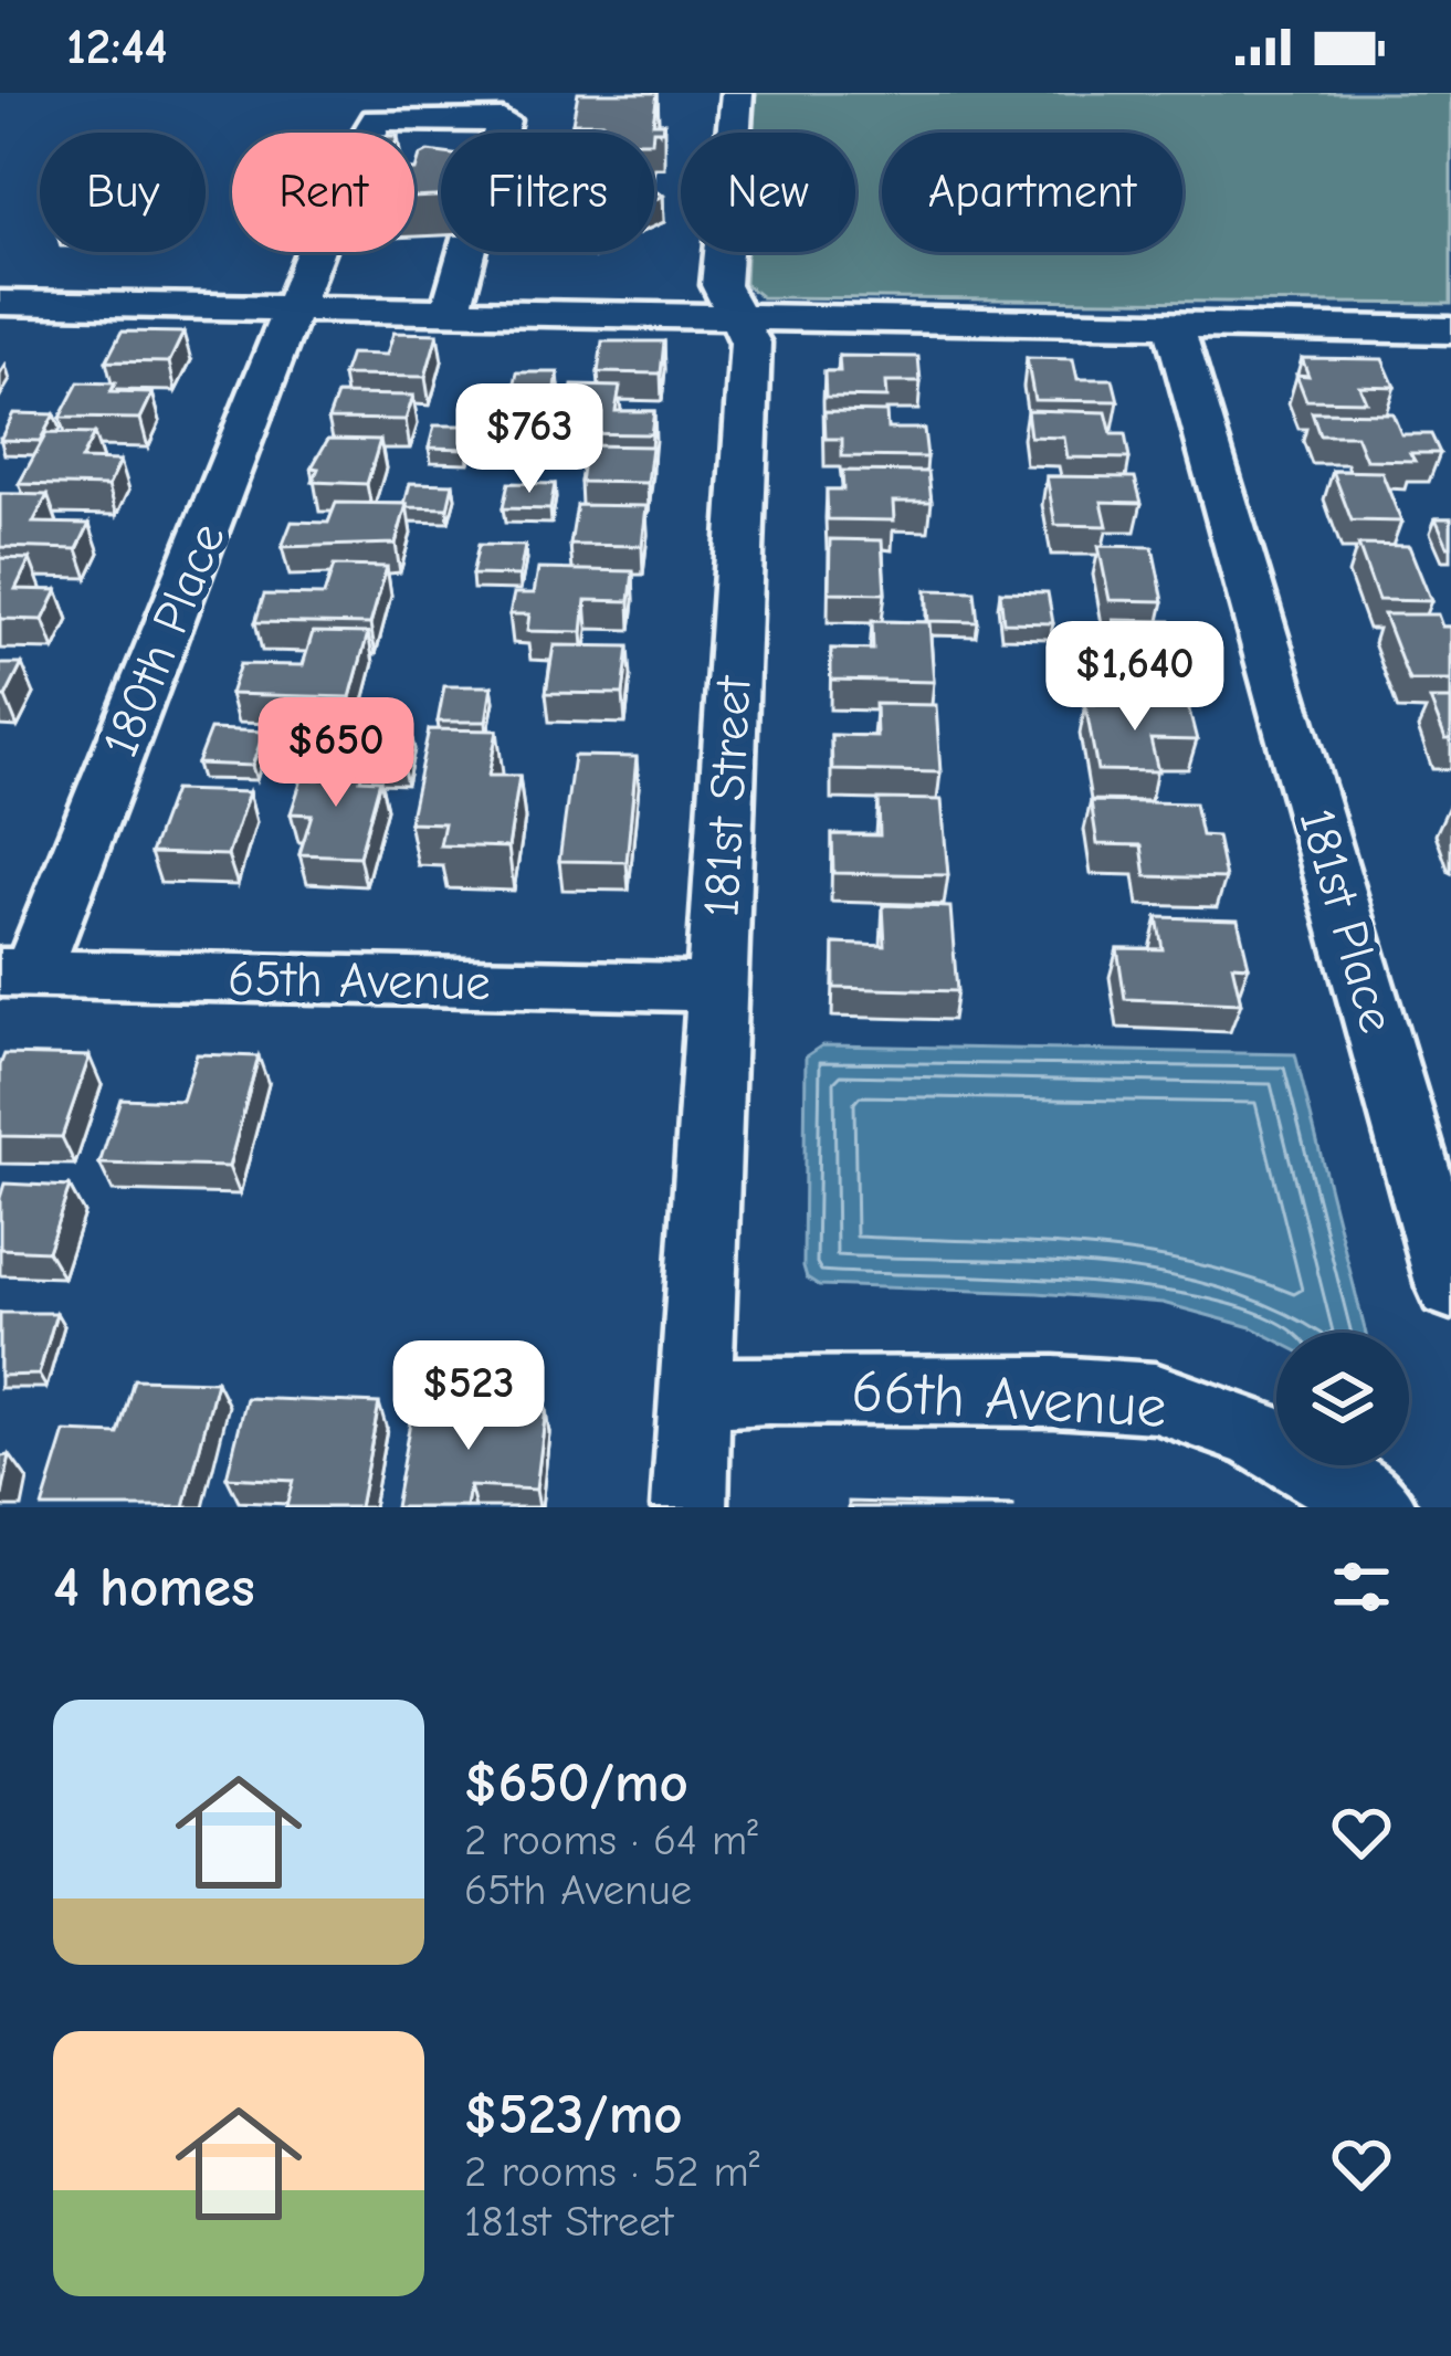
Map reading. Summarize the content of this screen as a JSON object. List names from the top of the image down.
{
  "streets": {
    "street": [
      "180th Place",
      "181st Street",
      "181st Place",
      "65th Avenue",
      "66th Avenue"
    ]
  },
  "crossings": [
    ["180th Place", "65th Avenue"],
    ["181st Street", "65th Avenue"],
    ["181st Street", "66th Avenue"]
  ],
  "page": {
    "status": "12:44",
    "chip": [
      "Buy",
      "Rent",
      "Filters",
      "New",
      "Apartment"
    ],
    "price": [
      "$763",
      "$1,640",
      "$650",
      "$523"
    ],
    "heading": "4 homes",
    "list": [
      {
        "name": "$650/mo",
        "note": "2 rooms · 64 m² · 65th Avenue"
      },
      {
        "name": "$523/mo",
        "note": "2 rooms · 52 m² · 181st Street"
      }
    ]
  }
}
